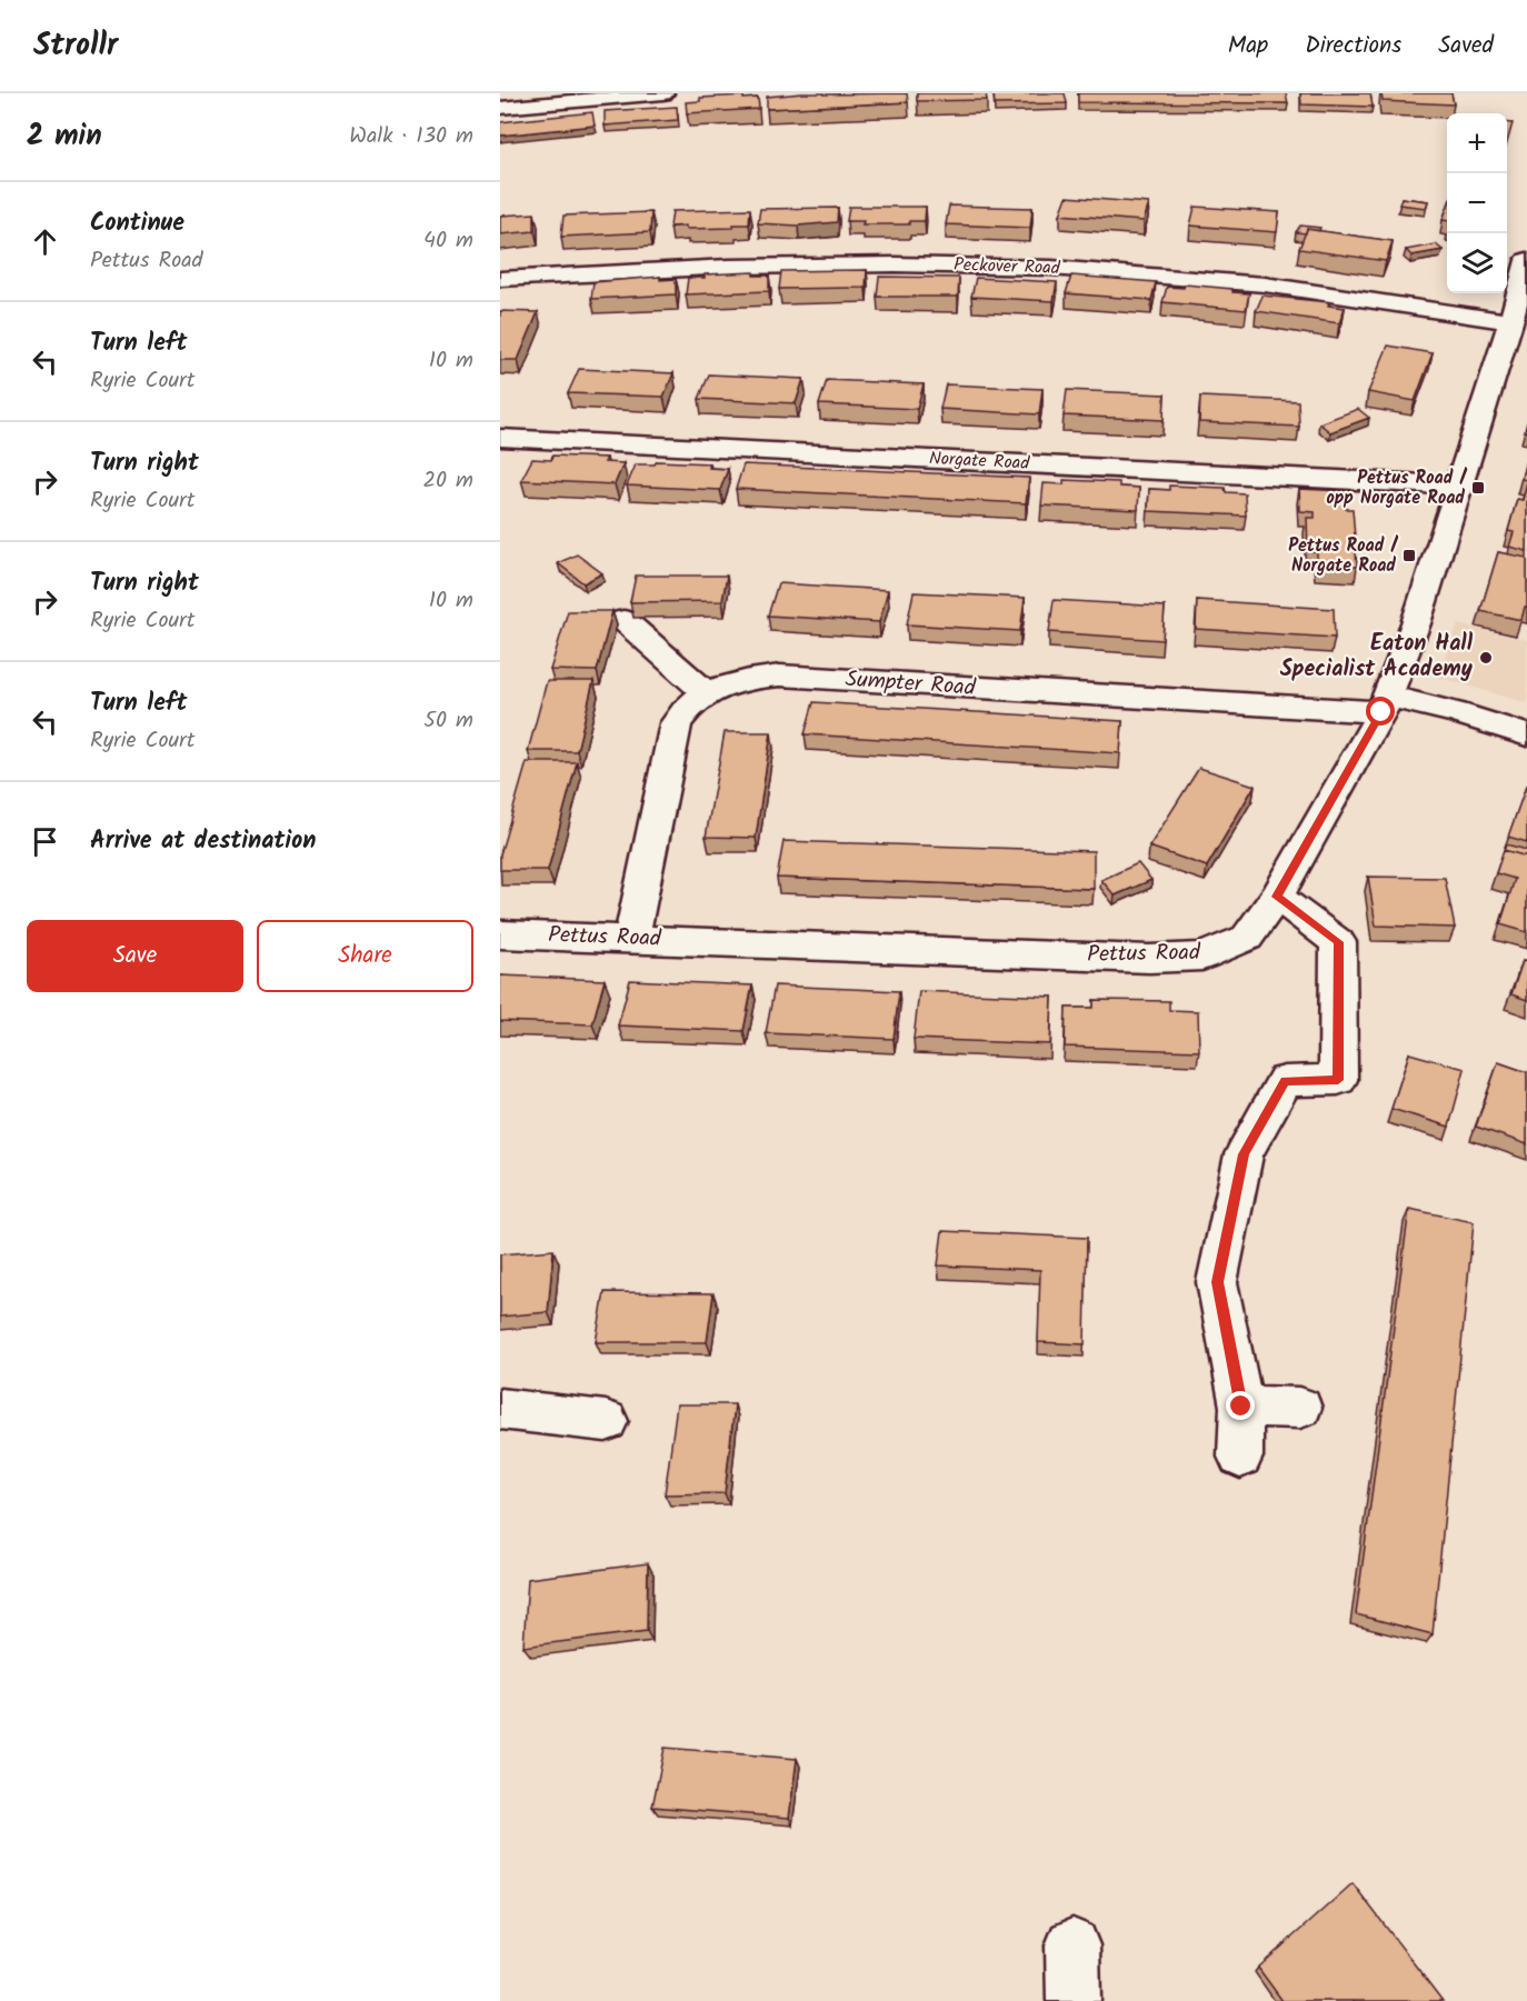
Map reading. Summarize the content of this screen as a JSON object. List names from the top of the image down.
{
  "streets": {
    "street": [
      "Peckover Road",
      "Norgate Road",
      "Sumpter Road",
      "Pettus Road"
    ]
  },
  "crossings": [
    ["Peckover Road", "Pettus Road"],
    ["Norgate Road", "Pettus Road"],
    ["Sumpter Road", "Pettus Road"]
  ],
  "places": {
    "transit": ["Pettus Road / opp Norgate Road", "Pettus Road / Norgate Road"],
    "other": ["Eaton Hall Specialist Academy"]
  },
  "page": {
    "header": "Strollr",
    "nav": ["Map", "Directions", "Saved"],
    "heading": ["2 min", "Walk · 130 m"],
    "map_buttons": ["+", "−"],
    "list": [
      ["Continue", "Pettus Road", "40 m"],
      ["Turn left", "Ryrie Court", "10 m"],
      ["Turn right", "Ryrie Court", "20 m"],
      ["Turn right", "Ryrie Court", "10 m"],
      ["Turn left", "Ryrie Court", "50 m"],
      "Arrive at destination"
    ],
    "buttons": ["Save", "Share"]
  }
}
